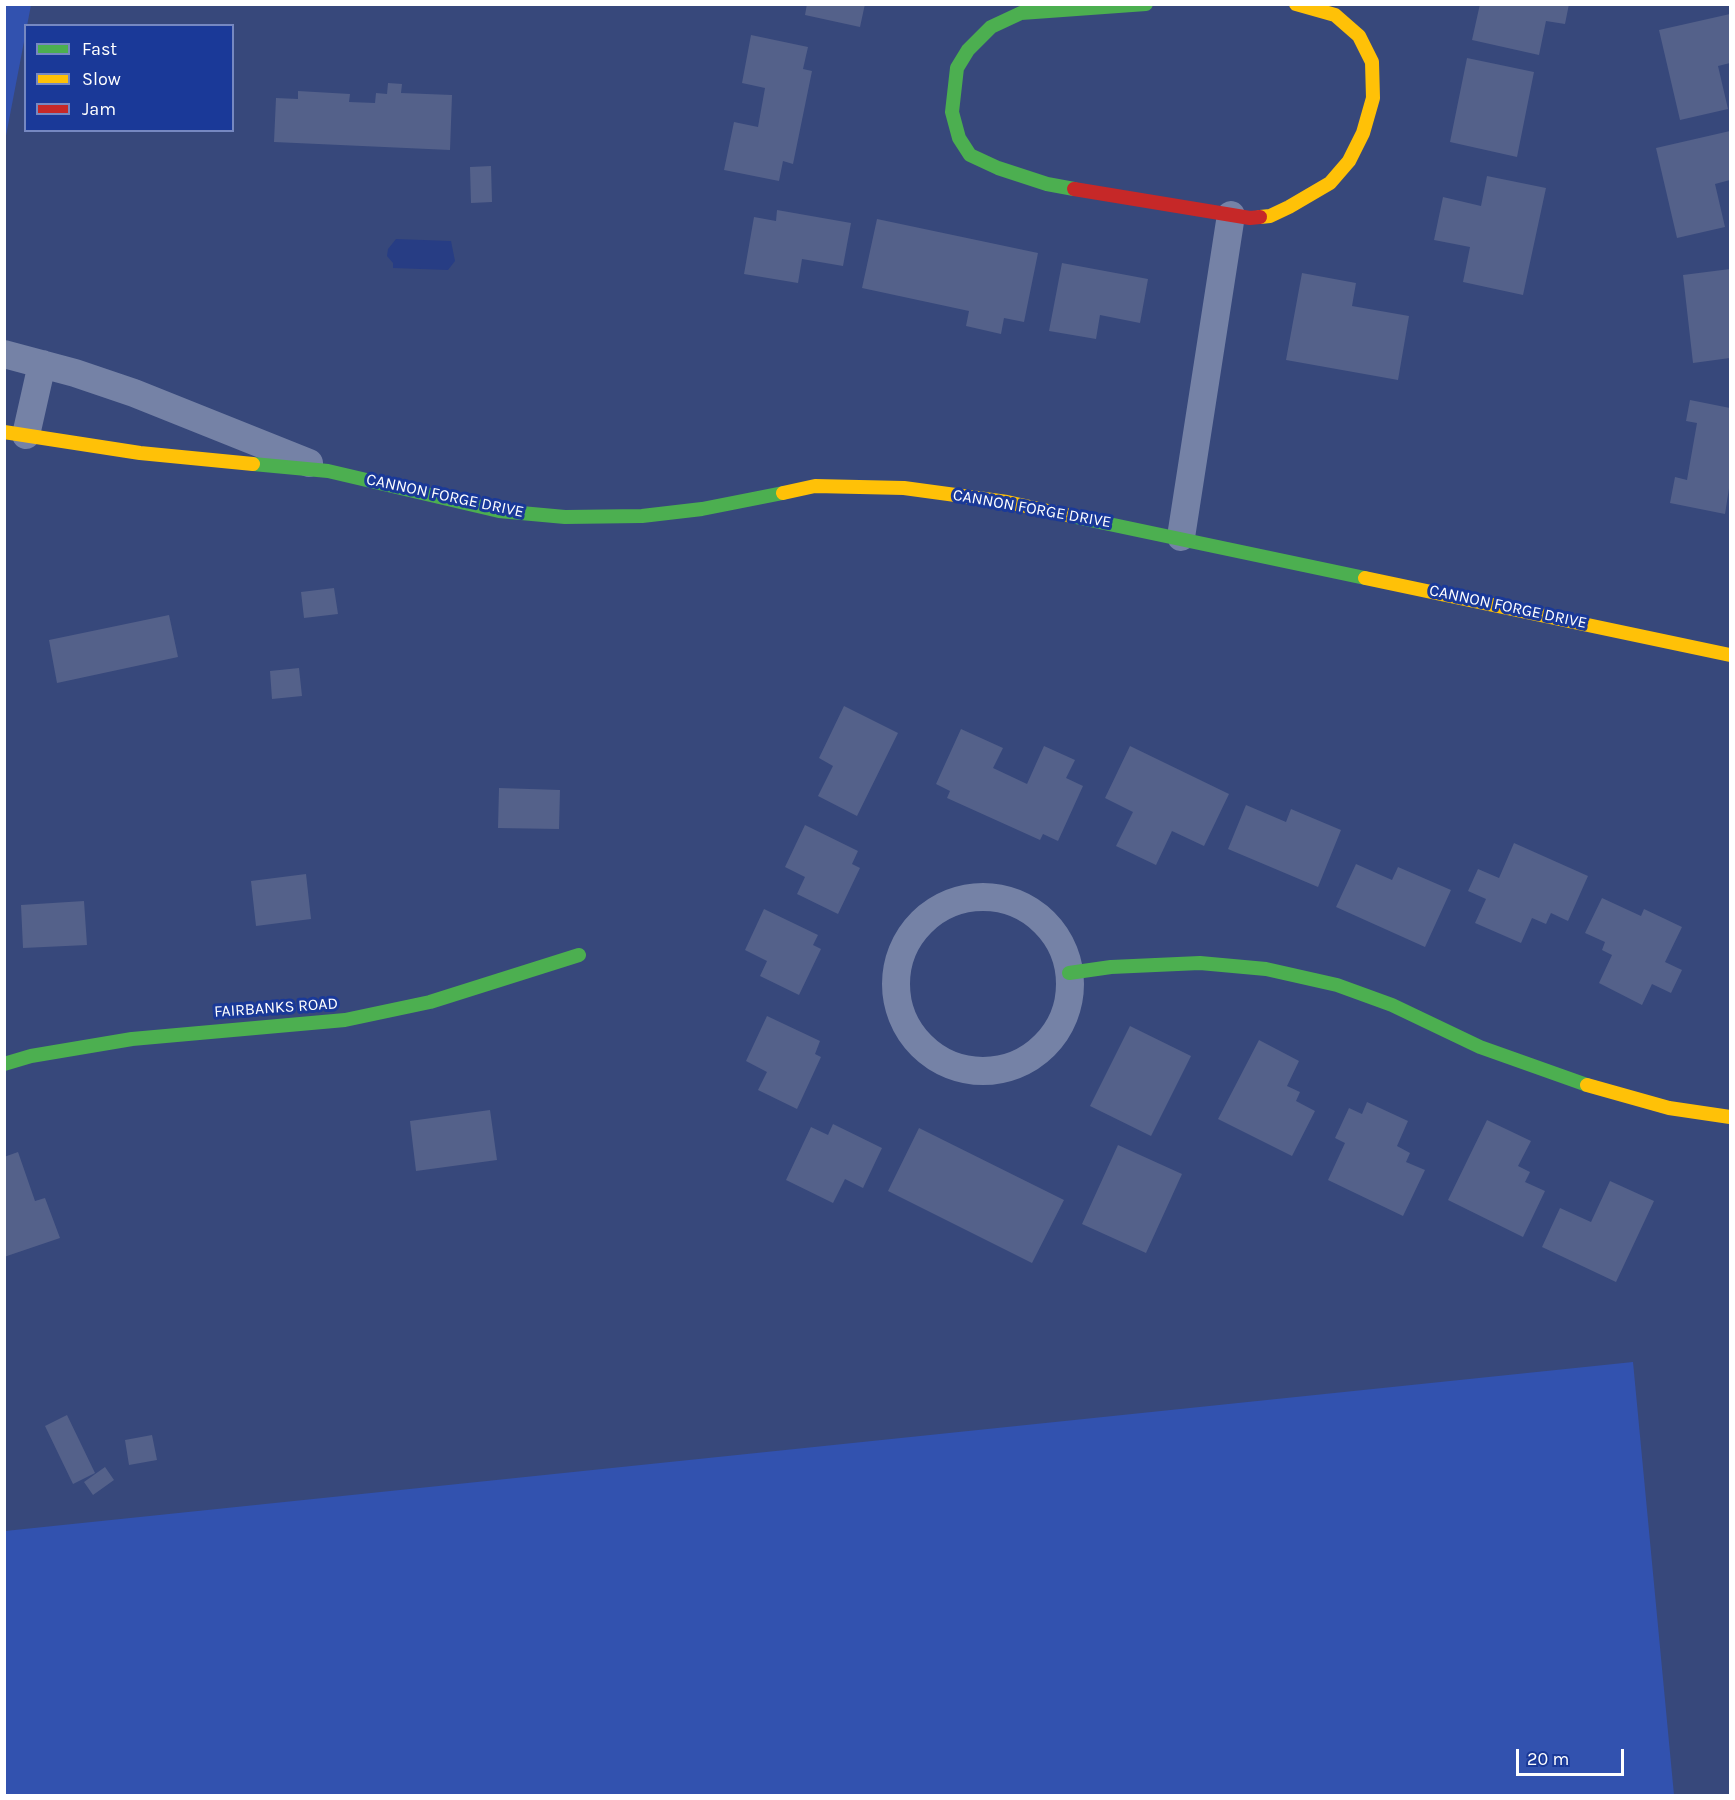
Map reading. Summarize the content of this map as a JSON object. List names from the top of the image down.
{
  "streets": {
    "street": ["CANNON FORGE DRIVE", "FAIRBANKS ROAD"]
  },
  "legend": ["Fast", "Slow", "Jam"],
  "scale_bar": "20 m"
}
